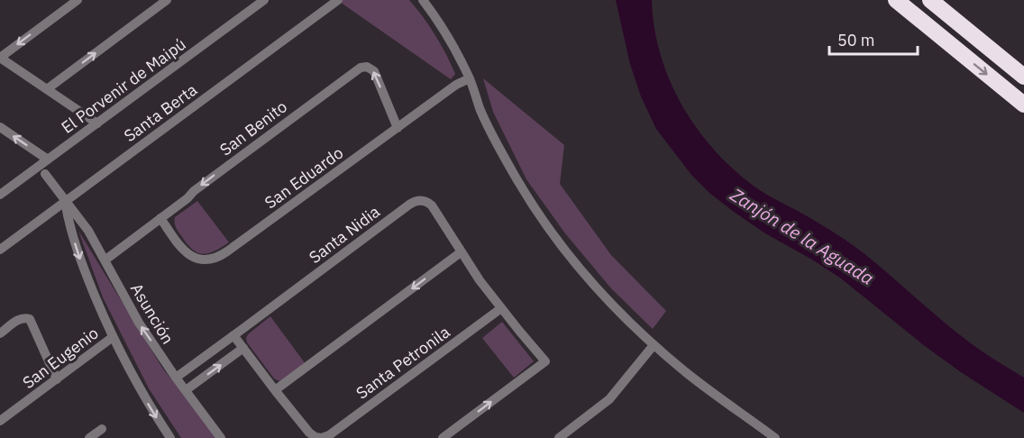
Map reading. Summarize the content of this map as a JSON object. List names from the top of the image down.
{
  "streets": {
    "street": [
      "El Porvenir de Maipú",
      "Santa Berta",
      "San Benito",
      "San Eduardo",
      "Santa Nidia",
      "Asunción",
      "San Eugenio",
      "Santa Petronila"
    ]
  },
  "crossings": [
    ["Santa Berta", "Asunción"],
    ["San Benito", "San Eduardo"],
    ["San Benito", "Asunción"],
    ["Santa Nidia", "Asunción"],
    ["Santa Nidia", "Santa Petronila"],
    ["Asunción", "San Eugenio"]
  ],
  "water": ["Zanjón de la Aguada"],
  "scale_bar": "50 m"
}
